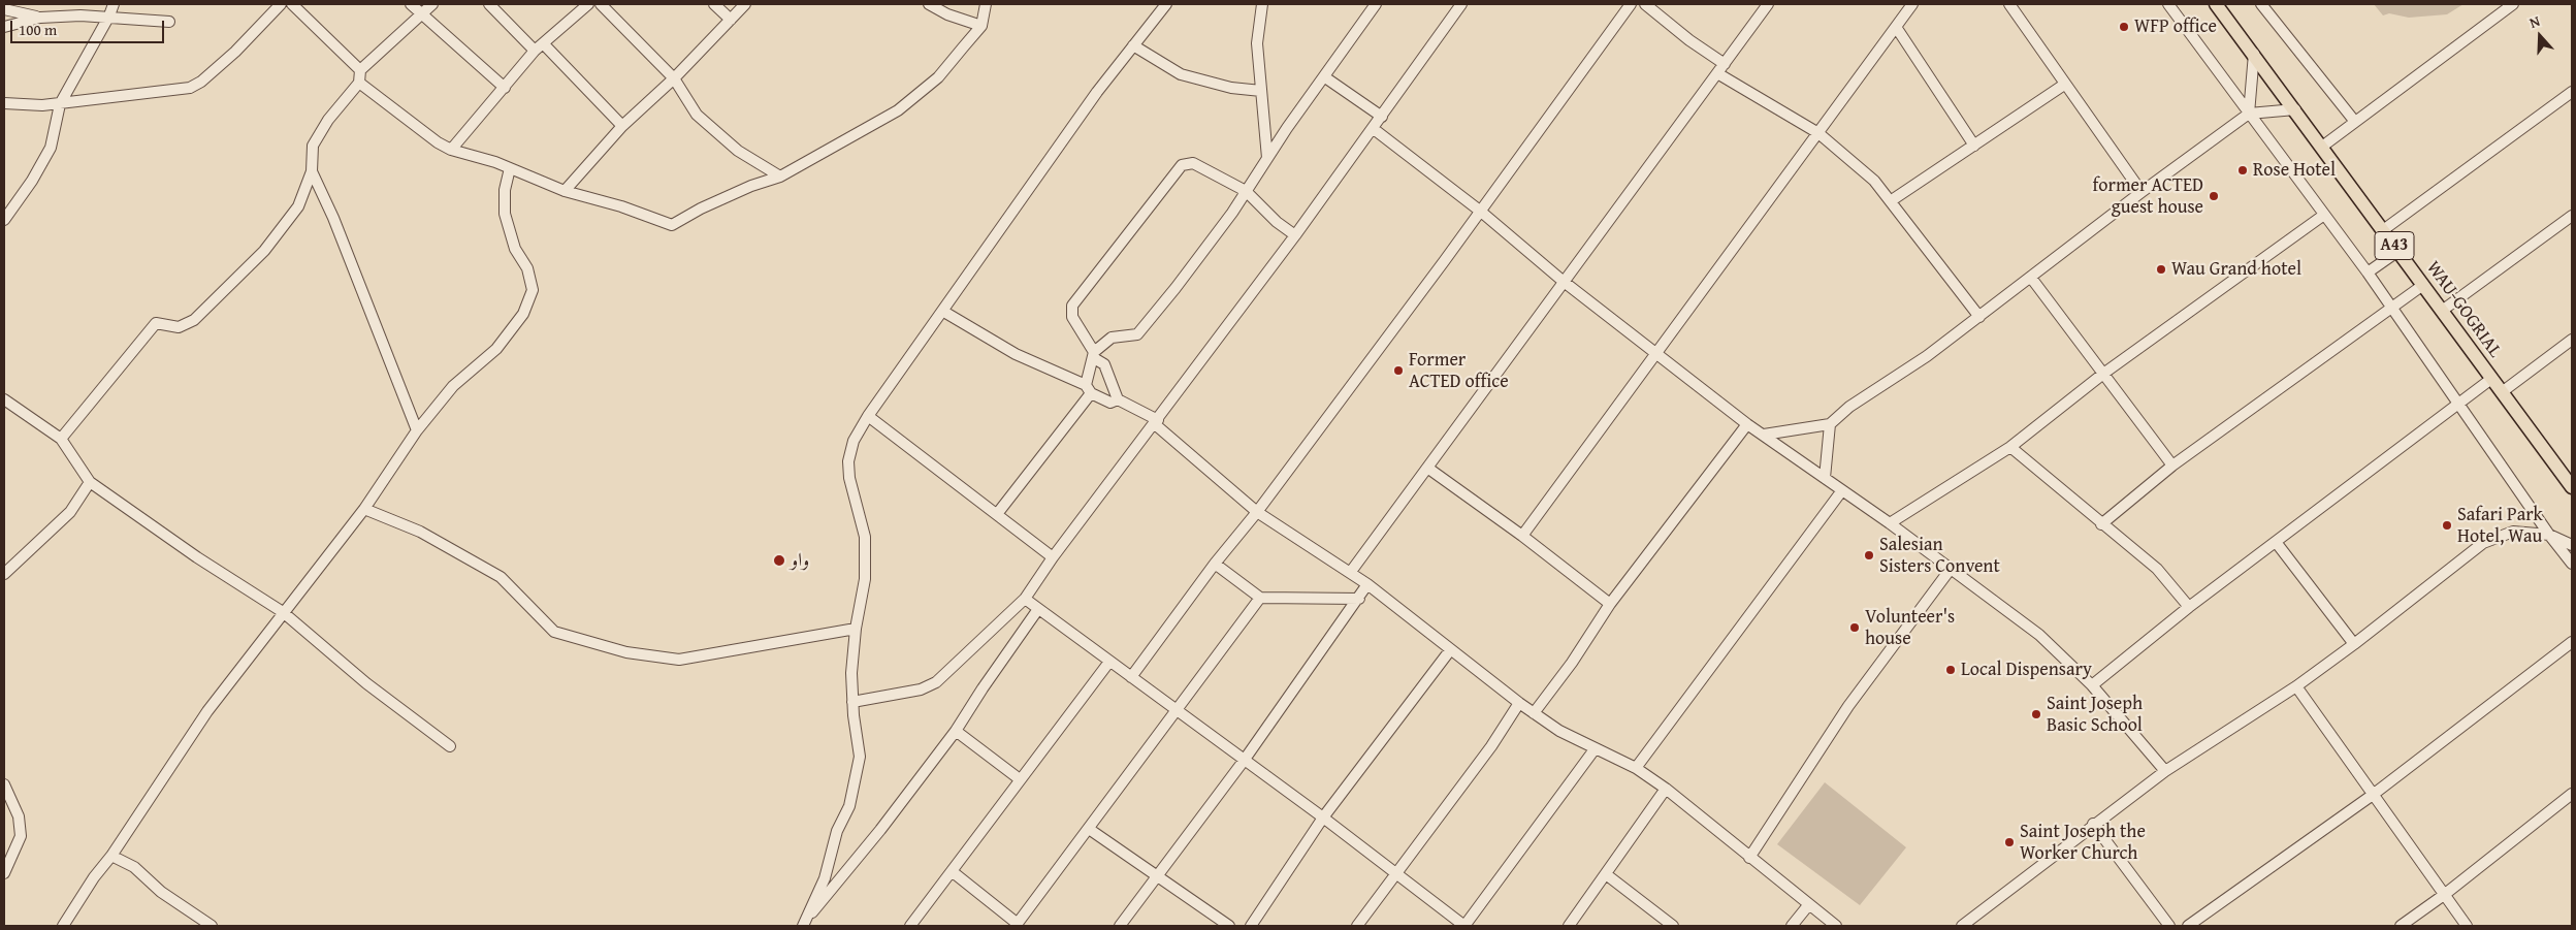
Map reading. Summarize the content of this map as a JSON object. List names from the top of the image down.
{
  "streets": {
    "main road": ["A43", "WAU-GOGRIAL"]
  },
  "places": [
    "WFP office",
    "Rose Hotel",
    "former ACTED guest house",
    "Wau Grand hotel",
    "Former ACTED office",
    "Safari Park Hotel, Wau",
    "Salesian Sisters Convent",
    "واو",
    "Volunteer's house",
    "Local Dispensary",
    "Saint Joseph Basic School",
    "Saint Joseph the Worker Church"
  ],
  "scale_bar": "100 m",
  "north": "top"
}
